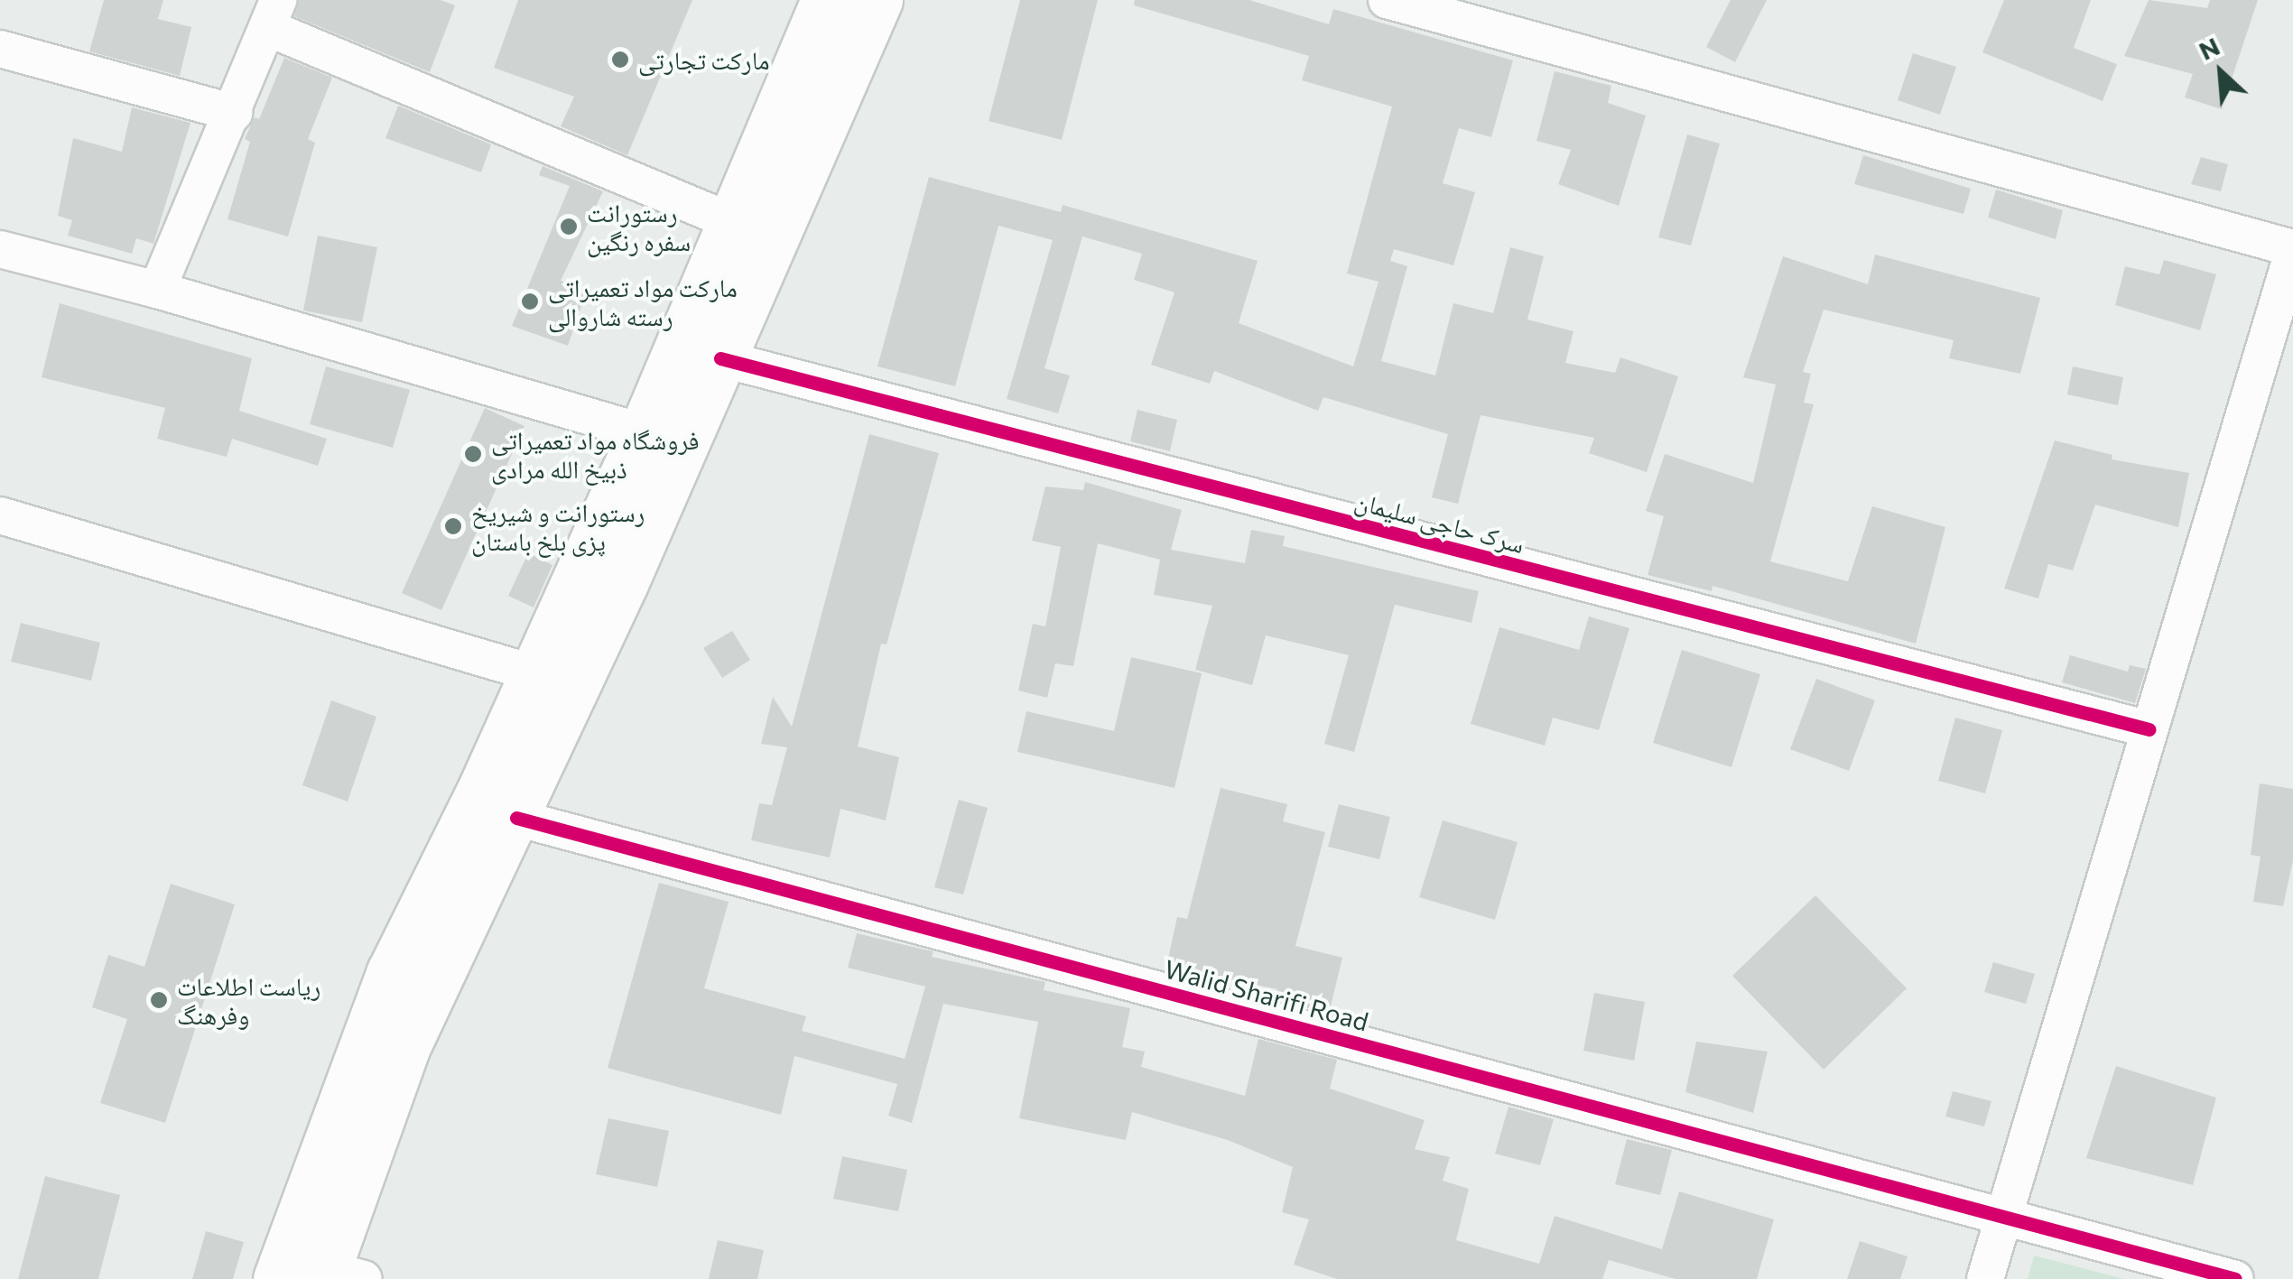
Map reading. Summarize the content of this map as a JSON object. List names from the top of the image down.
{
  "streets": {
    "street": ["سرک حاجی سلیمان", "Walid Sharifi Road"]
  },
  "places": [
    "مارکت تجارتی",
    "رستورانت سفره رنگین",
    "مارکت مواد تعمیراتی رسته شاروالی",
    "فروشگاه مواد تعمیراتی ذبیخ الله مرادی",
    "رستورانت و شیریخ پزی بلخ باستان",
    "ریاست اطلاعات وفرهنگ"
  ],
  "north": "top left"
}
